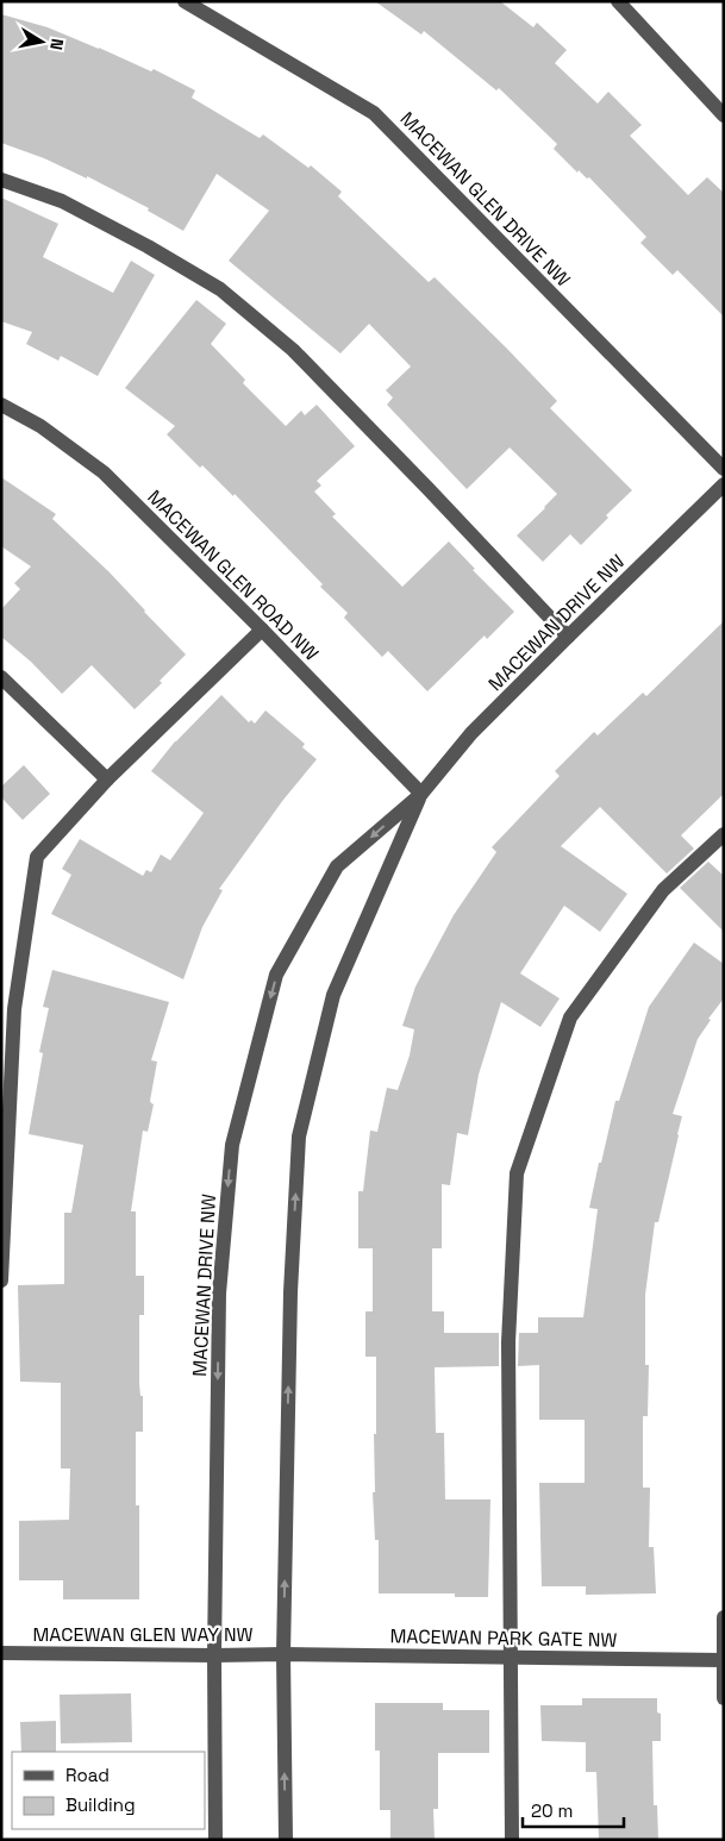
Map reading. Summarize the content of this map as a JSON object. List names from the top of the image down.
{
  "streets": {
    "street": [
      "MACEWAN GLEN DRIVE NW",
      "MACEWAN GLEN ROAD NW",
      "MACEWAN DRIVE NW",
      "MACEWAN GLEN WAY NW",
      "MACEWAN PARK GATE NW"
    ]
  },
  "crossings": [
    ["MACEWAN GLEN ROAD NW", "MACEWAN DRIVE NW"],
    ["MACEWAN DRIVE NW", "MACEWAN GLEN WAY NW"],
    ["MACEWAN DRIVE NW", "MACEWAN PARK GATE NW"],
    ["MACEWAN GLEN WAY NW", "MACEWAN PARK GATE NW"]
  ],
  "legend": ["Road", "Building"],
  "scale_bar": "20 m",
  "north": "right"
}
